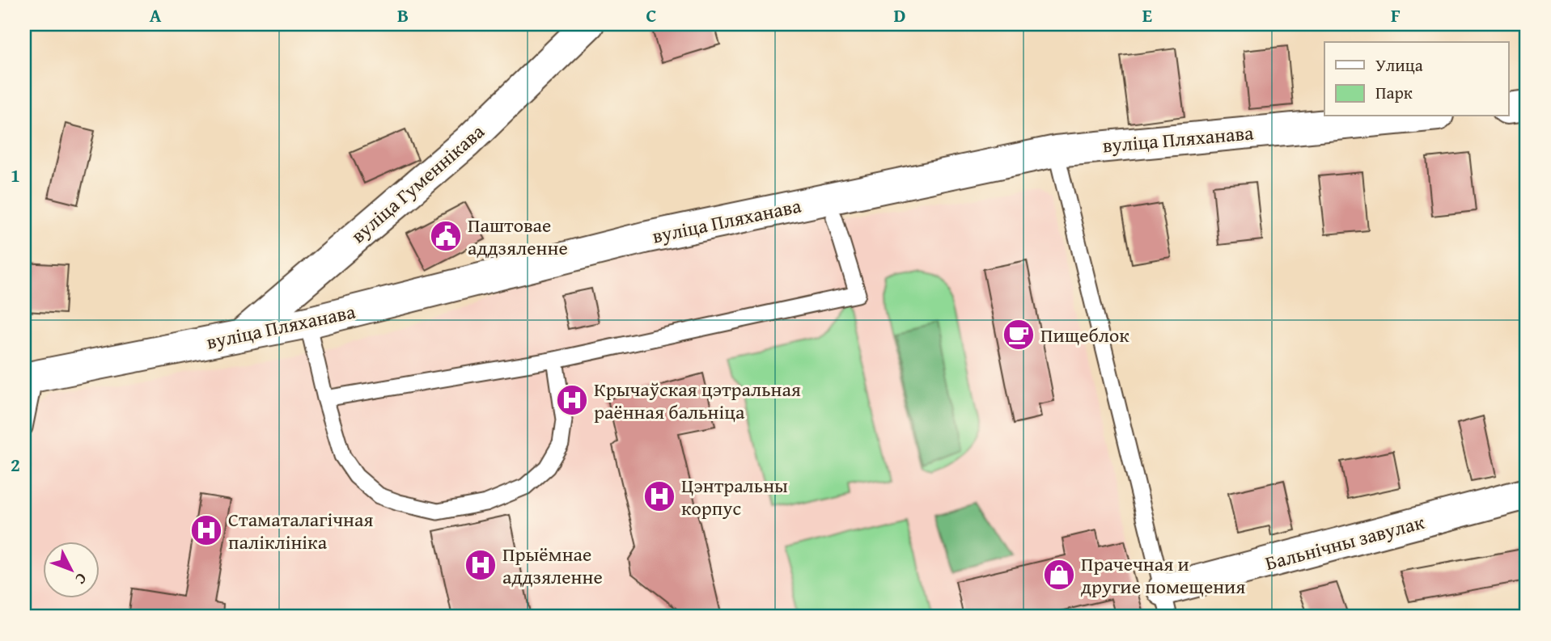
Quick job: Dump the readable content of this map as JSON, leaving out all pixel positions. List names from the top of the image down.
{
  "streets": {
    "street": ["вуліца Пляханава", "вуліца Гуменнікава", "Бальнічны завулак"]
  },
  "crossings": [
    ["вуліца Пляханава", "вуліца Гуменнікава"]
  ],
  "places": {
    "public building": ["Паштовае аддзяленне"],
    "cafe": ["Пищеблок"],
    "hospital": [
      "Крычаўская цэтральная раённая бальніца",
      "Цэнтральны корпус",
      "Стаматалагічная паліклініка",
      "Прыёмнае аддзяленне"
    ],
    "shop": ["Прачечная и другие помещения"]
  },
  "legend": ["Улица", "Парк"],
  "north": "bottom right",
  "grid": {
    "columns": [
      "A",
      "B",
      "C",
      "D",
      "E",
      "F"
    ],
    "rows": ["1", "2"]
  }
}
